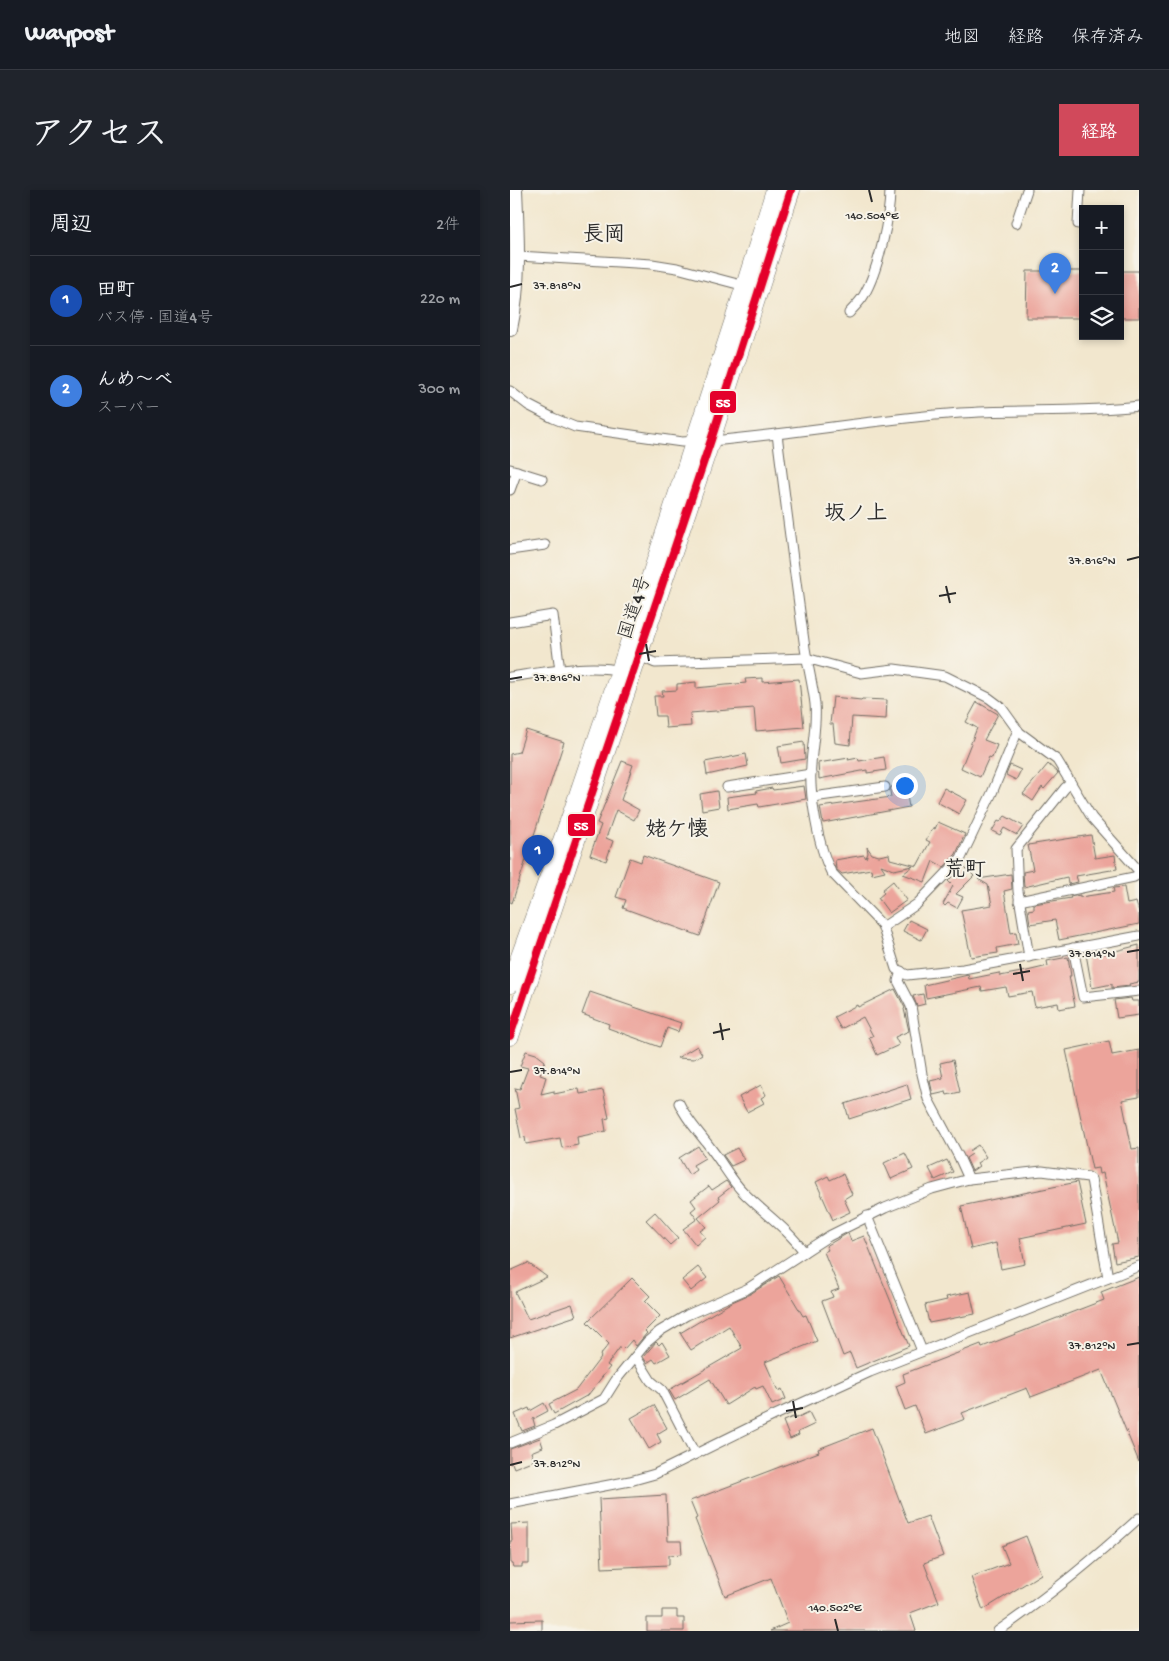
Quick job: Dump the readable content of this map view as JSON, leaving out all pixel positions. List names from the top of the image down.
{
  "streets": {
    "highway": ["国道4号"]
  },
  "districts": [
    "長岡",
    "坂ノ上",
    "姥ケ懐",
    "荒町"
  ],
  "lines": ["transit line 55"],
  "page": {
    "header": "Waypost",
    "nav": ["地図", "経路", "保存済み"],
    "title": "アクセス",
    "buttons": "経路",
    "heading": ["周辺", "2件"],
    "map_buttons": ["+", "−"],
    "pins": ["2", "1"],
    "list": [
      {
        "mark": "1",
        "name": "田町",
        "note": "バス停 · 国道4号",
        "value": "220 m"
      },
      {
        "mark": "2",
        "name": "んめ～べ",
        "note": "スーパー",
        "value": "300 m"
      }
    ]
  },
  "coordinates": [
    "140.504°E",
    "37.818°N",
    "37.816°N",
    "37.814°N",
    "37.812°N",
    "140.502°E"
  ]
}
